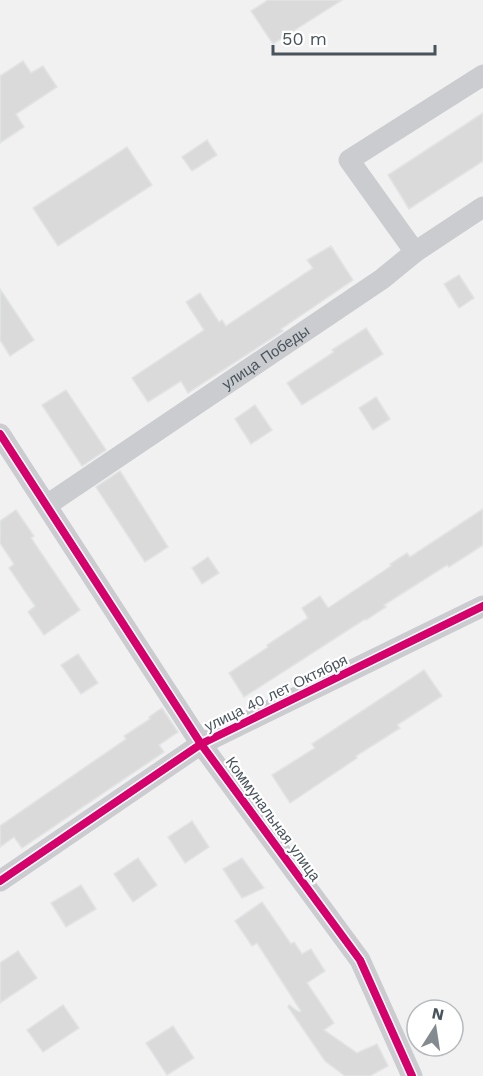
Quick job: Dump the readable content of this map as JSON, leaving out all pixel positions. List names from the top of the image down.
{
  "streets": {
    "street": ["улица Победы", "улица 40 лет Октября", "Коммунальная улица"]
  },
  "crossings": [
    ["улица Победы", "Коммунальная улица"],
    ["улица 40 лет Октября", "Коммунальная улица"]
  ],
  "scale_bar": "50 m",
  "north": "top"
}
